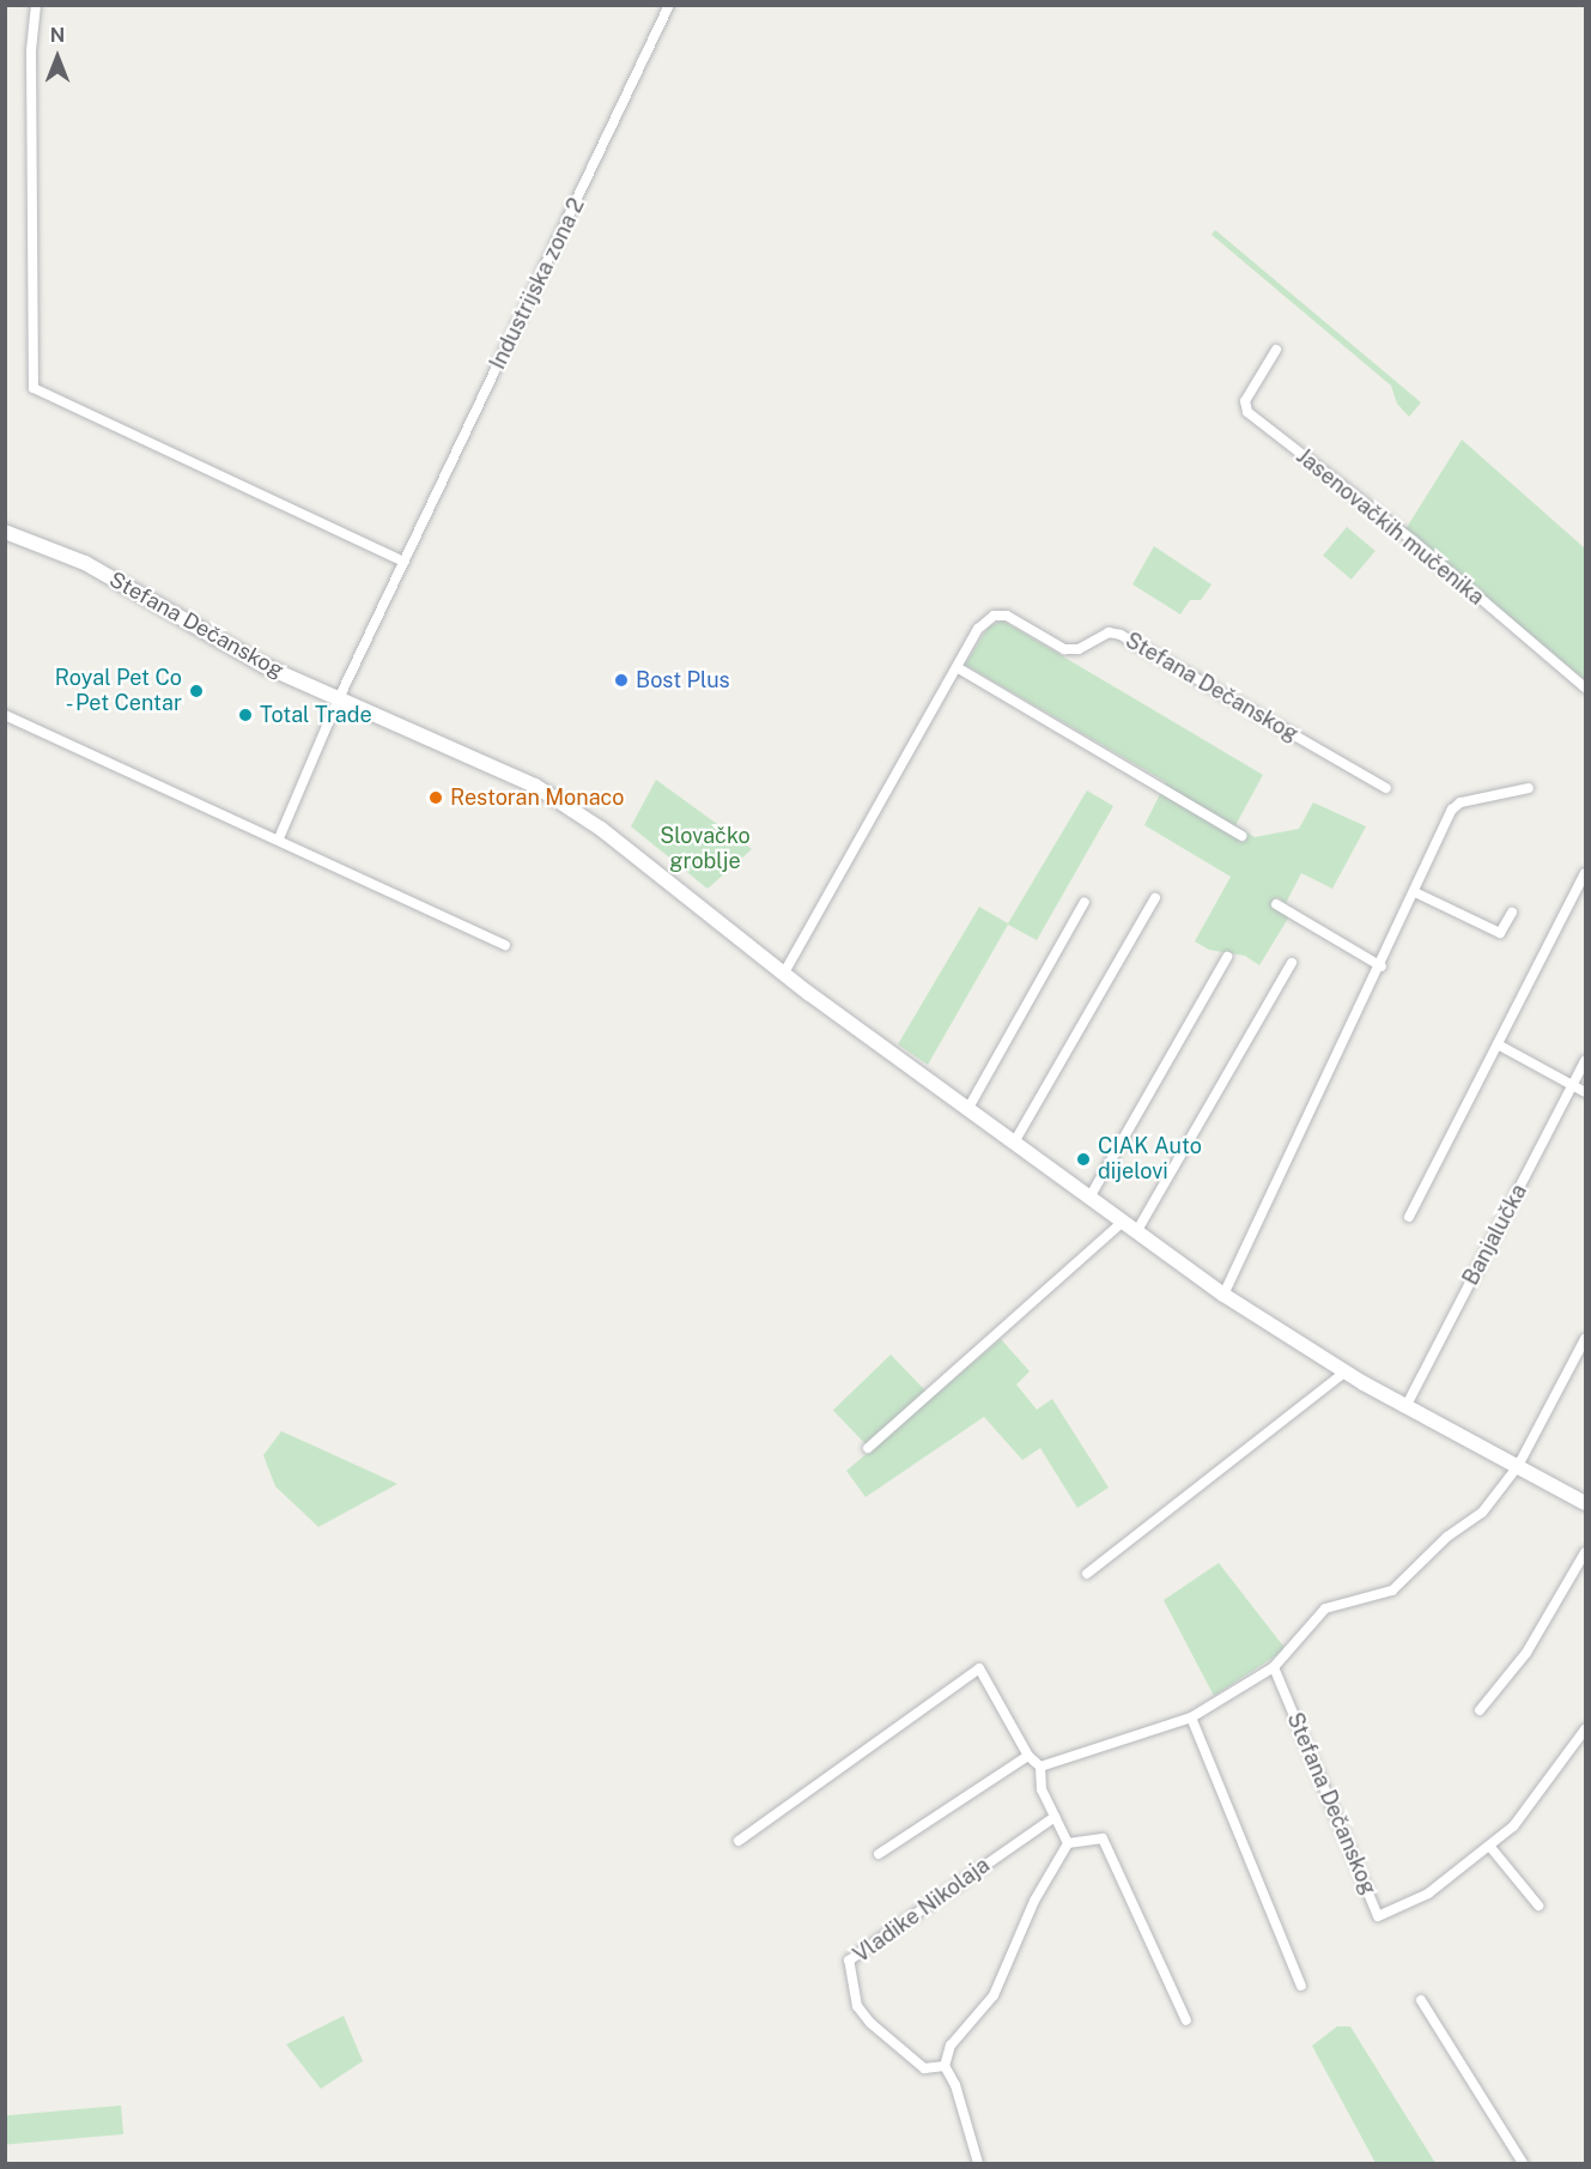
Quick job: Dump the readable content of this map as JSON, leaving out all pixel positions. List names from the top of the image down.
{
  "streets": {
    "main road": ["Stefana Dečanskog"],
    "street": [
      "Industrijska zona 2",
      "Jasenovačkih mučenika",
      "Banjalučka",
      "Vladike Nikolaja"
    ]
  },
  "crossings": [
    ["Industrijska zona 2", "Stefana Dečanskog"],
    ["Stefana Dečanskog", "Banjalučka"]
  ],
  "parks": ["Slovačko groblje"],
  "places": [
    "Bost Plus",
    "Royal Pet Co - Pet Centar",
    "Total Trade",
    "Restoran Monaco",
    "CIAK Auto dijelovi"
  ],
  "north": "top"
}
